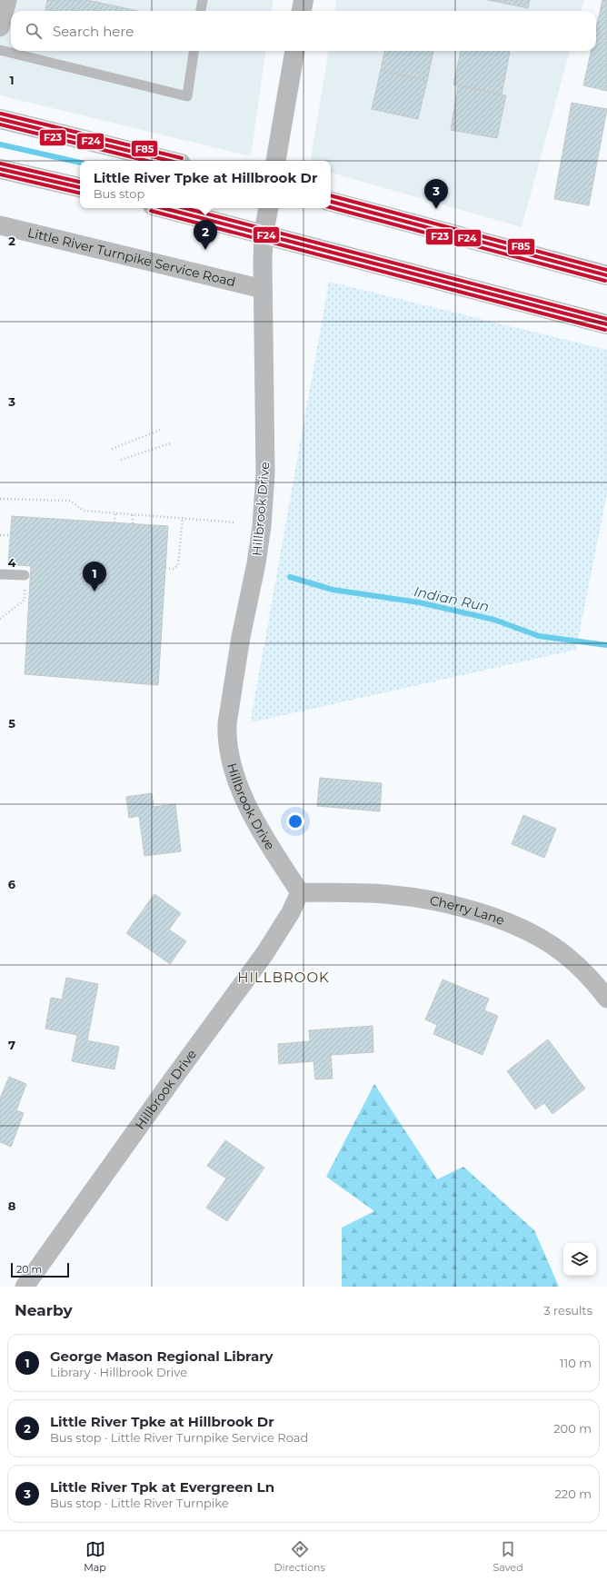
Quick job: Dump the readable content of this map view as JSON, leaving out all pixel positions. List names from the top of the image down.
{
  "streets": {
    "street": ["Little River Turnpike Service Road", "Hillbrook Drive", "Cherry Lane"]
  },
  "crossings": [
    ["Little River Turnpike Service Road", "Hillbrook Drive"],
    ["Hillbrook Drive", "Cherry Lane"]
  ],
  "districts": ["HILLBROOK"],
  "water": ["Indian Run"],
  "lines": ["transit line F85", "transit line F24", "transit line F23"],
  "scale_bar": "20 m",
  "page": {
    "search": "Search here",
    "popup": ["Little River Tpke at Hillbrook Dr", "Bus stop"],
    "pins": ["3", "2", "1"],
    "scale": "20 m",
    "heading": ["Nearby", "3 results"],
    "list": [
      {
        "mark": "1",
        "name": "George Mason Regional Library",
        "note": "Library · Hillbrook Drive",
        "value": "110 m"
      },
      {
        "mark": "2",
        "name": "Little River Tpke at Hillbrook Dr",
        "note": "Bus stop · Little River Turnpike Service Road",
        "value": "200 m"
      },
      {
        "mark": "3",
        "name": "Little River Tpk at Evergreen Ln",
        "note": "Bus stop · Little River Turnpike",
        "value": "220 m"
      }
    ],
    "nav": ["Map", "Directions", "Saved"]
  },
  "grid": {
    "rows": [
      "1",
      "2",
      "3",
      "4",
      "5",
      "6",
      "7",
      "8"
    ]
  }
}
